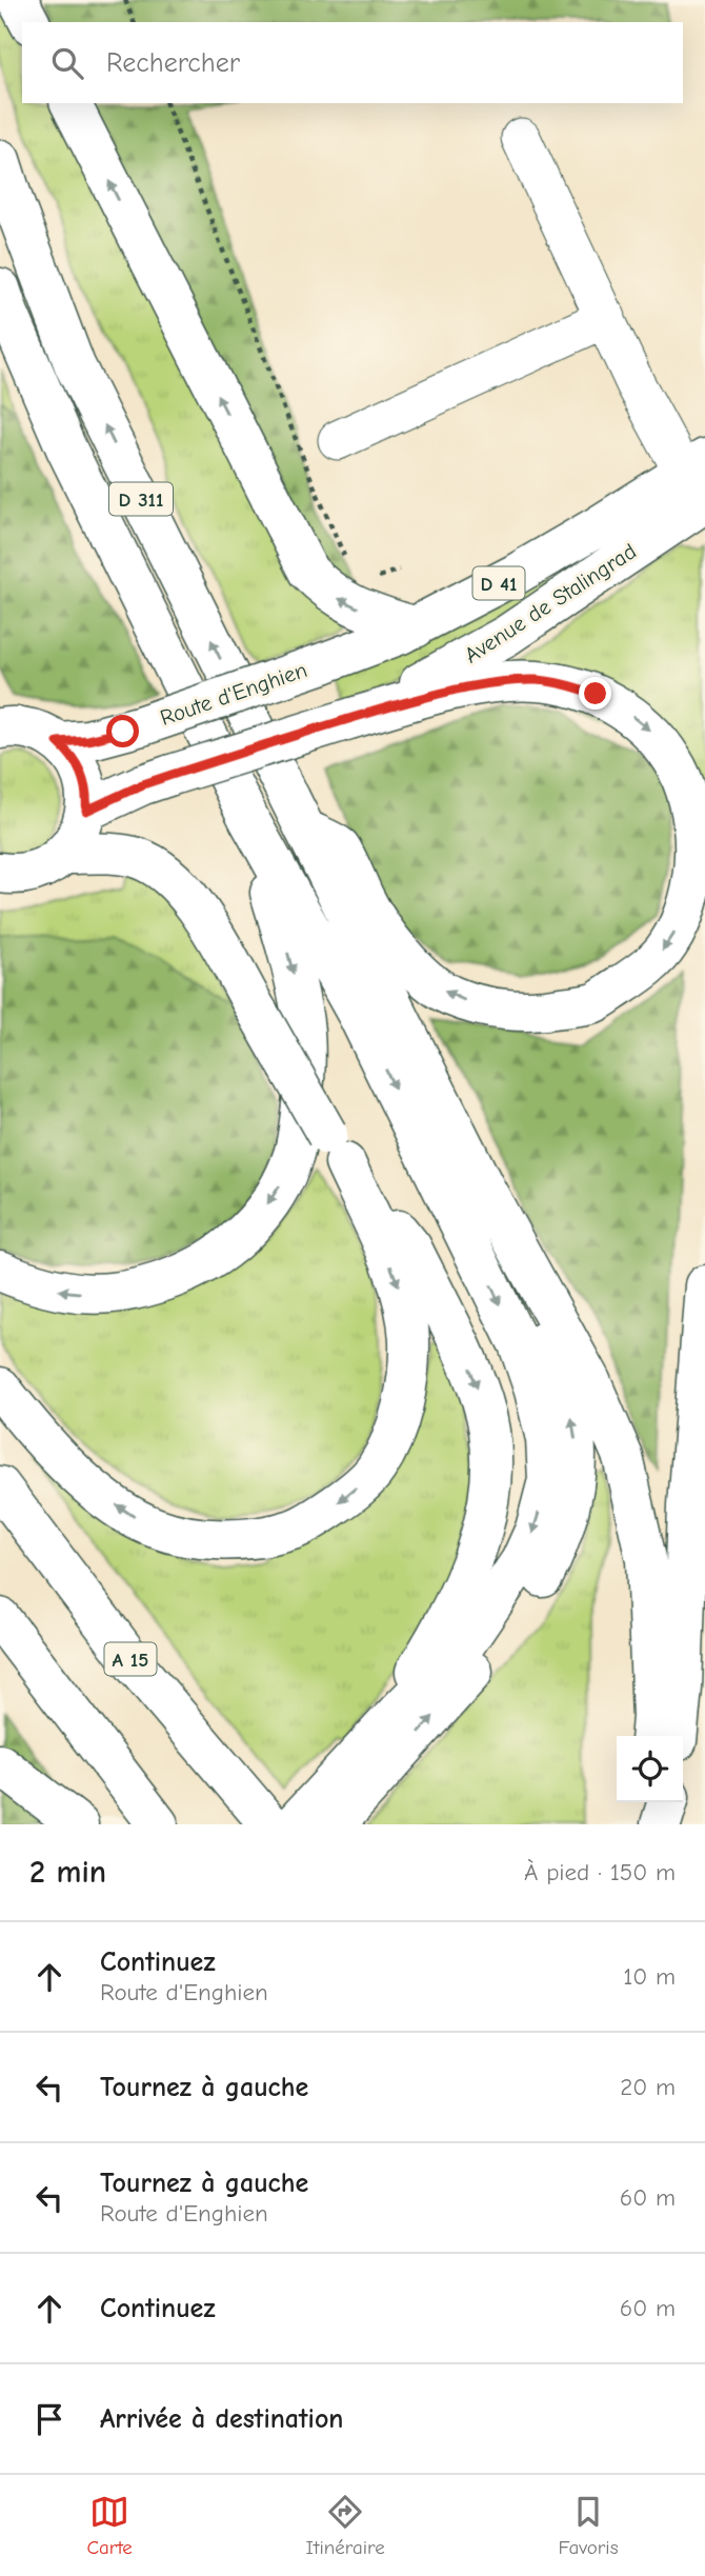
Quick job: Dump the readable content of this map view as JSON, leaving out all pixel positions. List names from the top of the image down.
{
  "streets": {
    "main road": [
      "D 311",
      "D 41",
      "Avenue de Stalingrad",
      "Route d'Enghien",
      "A 15"
    ]
  },
  "crossings": [
    ["Avenue de Stalingrad", "Route d'Enghien"]
  ],
  "page": {
    "search": "Rechercher",
    "heading": ["2 min", "À pied · 150 m"],
    "list": [
      ["Continuez", "Route d'Enghien", "10 m"],
      ["Tournez à gauche", "20 m"],
      ["Tournez à gauche", "Route d'Enghien", "60 m"],
      ["Continuez", "60 m"],
      "Arrivée à destination"
    ],
    "nav": ["Carte", "Itinéraire", "Favoris"]
  }
}
